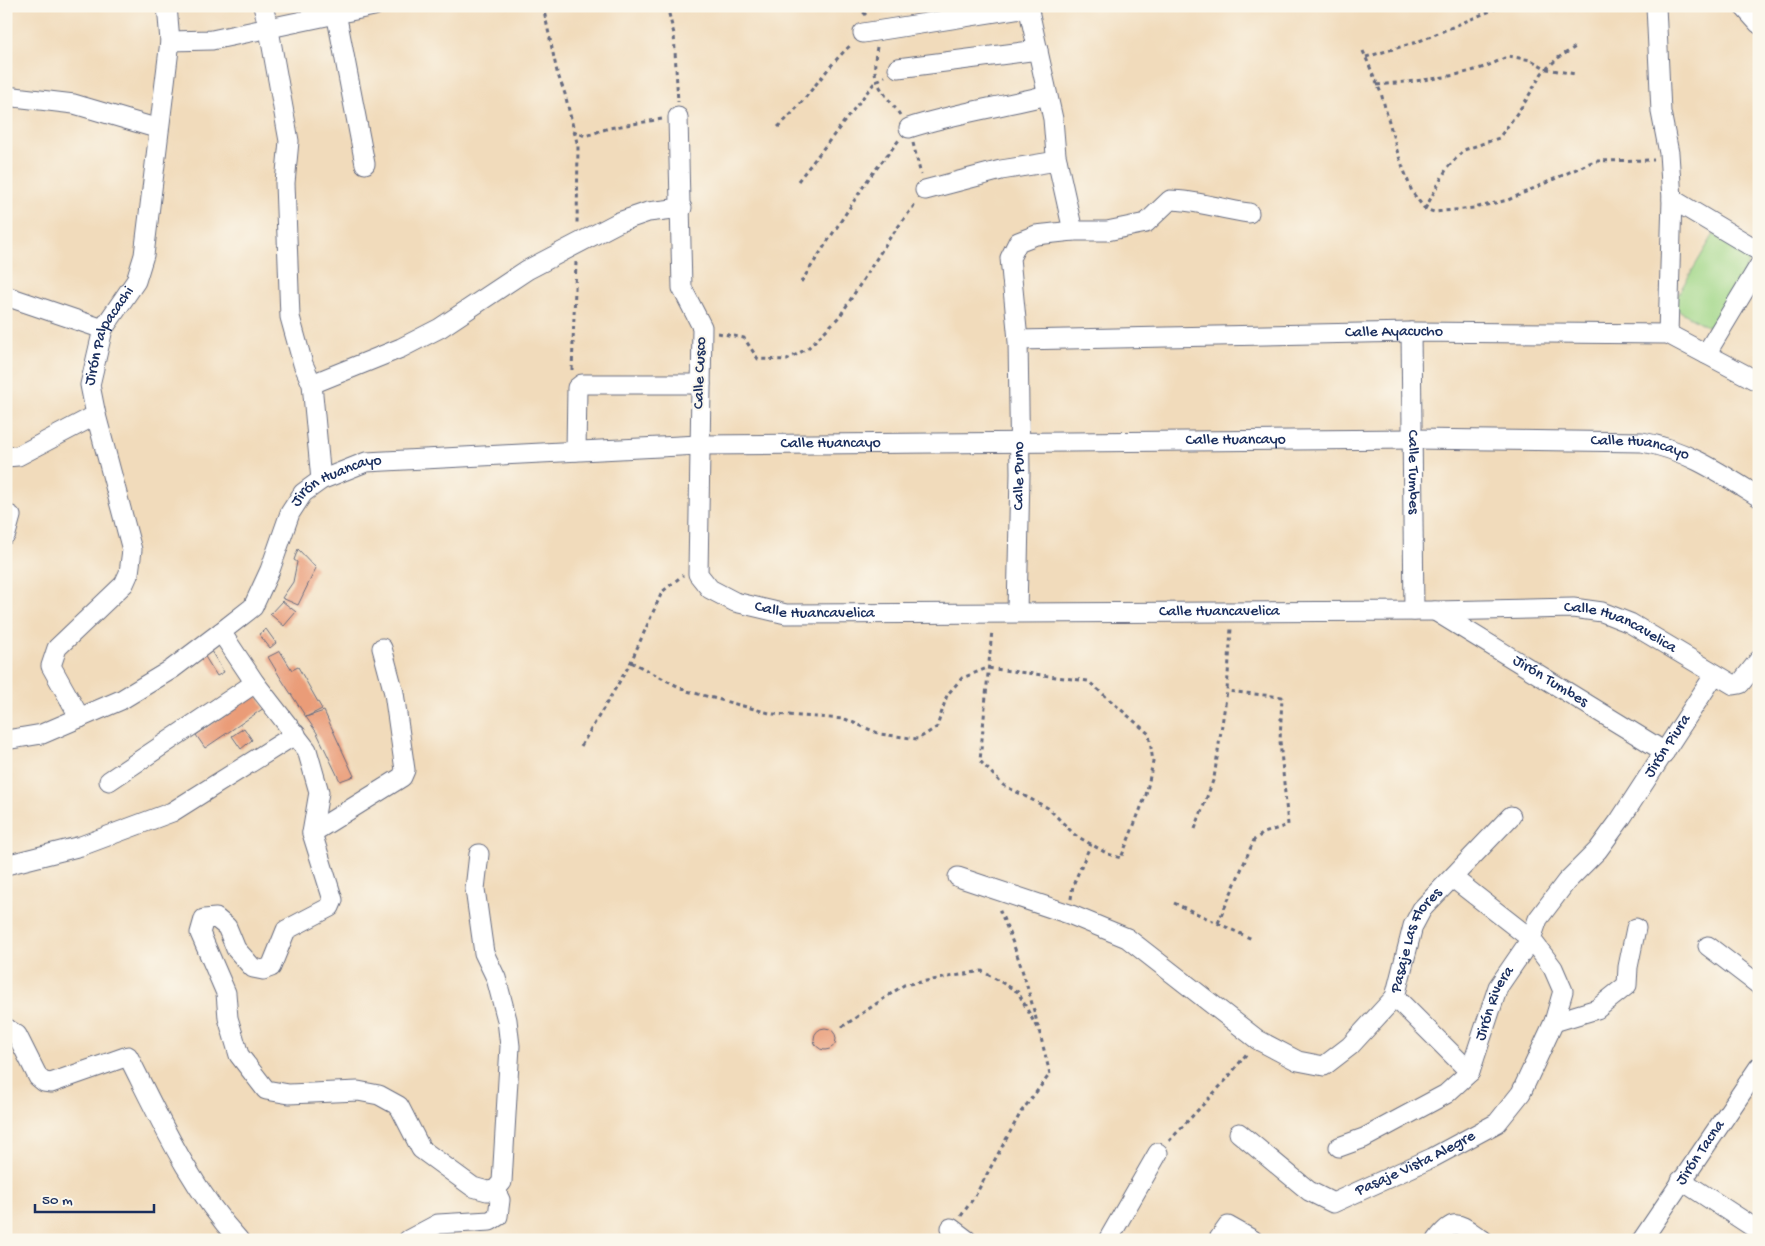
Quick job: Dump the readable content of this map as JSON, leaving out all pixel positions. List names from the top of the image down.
{
  "streets": {
    "street": [
      "Calle Ayacucho",
      "Jirón Palpacachi",
      "Calle Cusco",
      "Calle Huancayo",
      "Calle Tumbes",
      "Calle Puno",
      "Jirón Huancayo",
      "Calle Huancavelica",
      "Jirón Tumbes",
      "Jirón Piura",
      "Pasaje Las Flores",
      "Jirón Rivera",
      "Jirón Tacna",
      "Pasaje Vista Alegre"
    ]
  },
  "crossings": [
    ["Calle Ayacucho", "Calle Tumbes"],
    ["Calle Ayacucho", "Calle Puno"],
    ["Jirón Palpacachi", "Jirón Huancayo"],
    ["Calle Cusco", "Calle Huancayo"],
    ["Calle Cusco", "Jirón Huancayo"],
    ["Calle Cusco", "Calle Huancavelica"],
    ["Calle Huancayo", "Calle Tumbes"],
    ["Calle Huancayo", "Calle Puno"],
    ["Calle Huancayo", "Jirón Huancayo"],
    ["Calle Tumbes", "Calle Huancavelica"],
    ["Calle Puno", "Calle Huancavelica"],
    ["Calle Huancavelica", "Jirón Tumbes"],
    ["Calle Huancavelica", "Jirón Piura"],
    ["Jirón Tumbes", "Jirón Piura"],
    ["Jirón Piura", "Jirón Rivera"]
  ],
  "scale_bar": "50 m"
}
